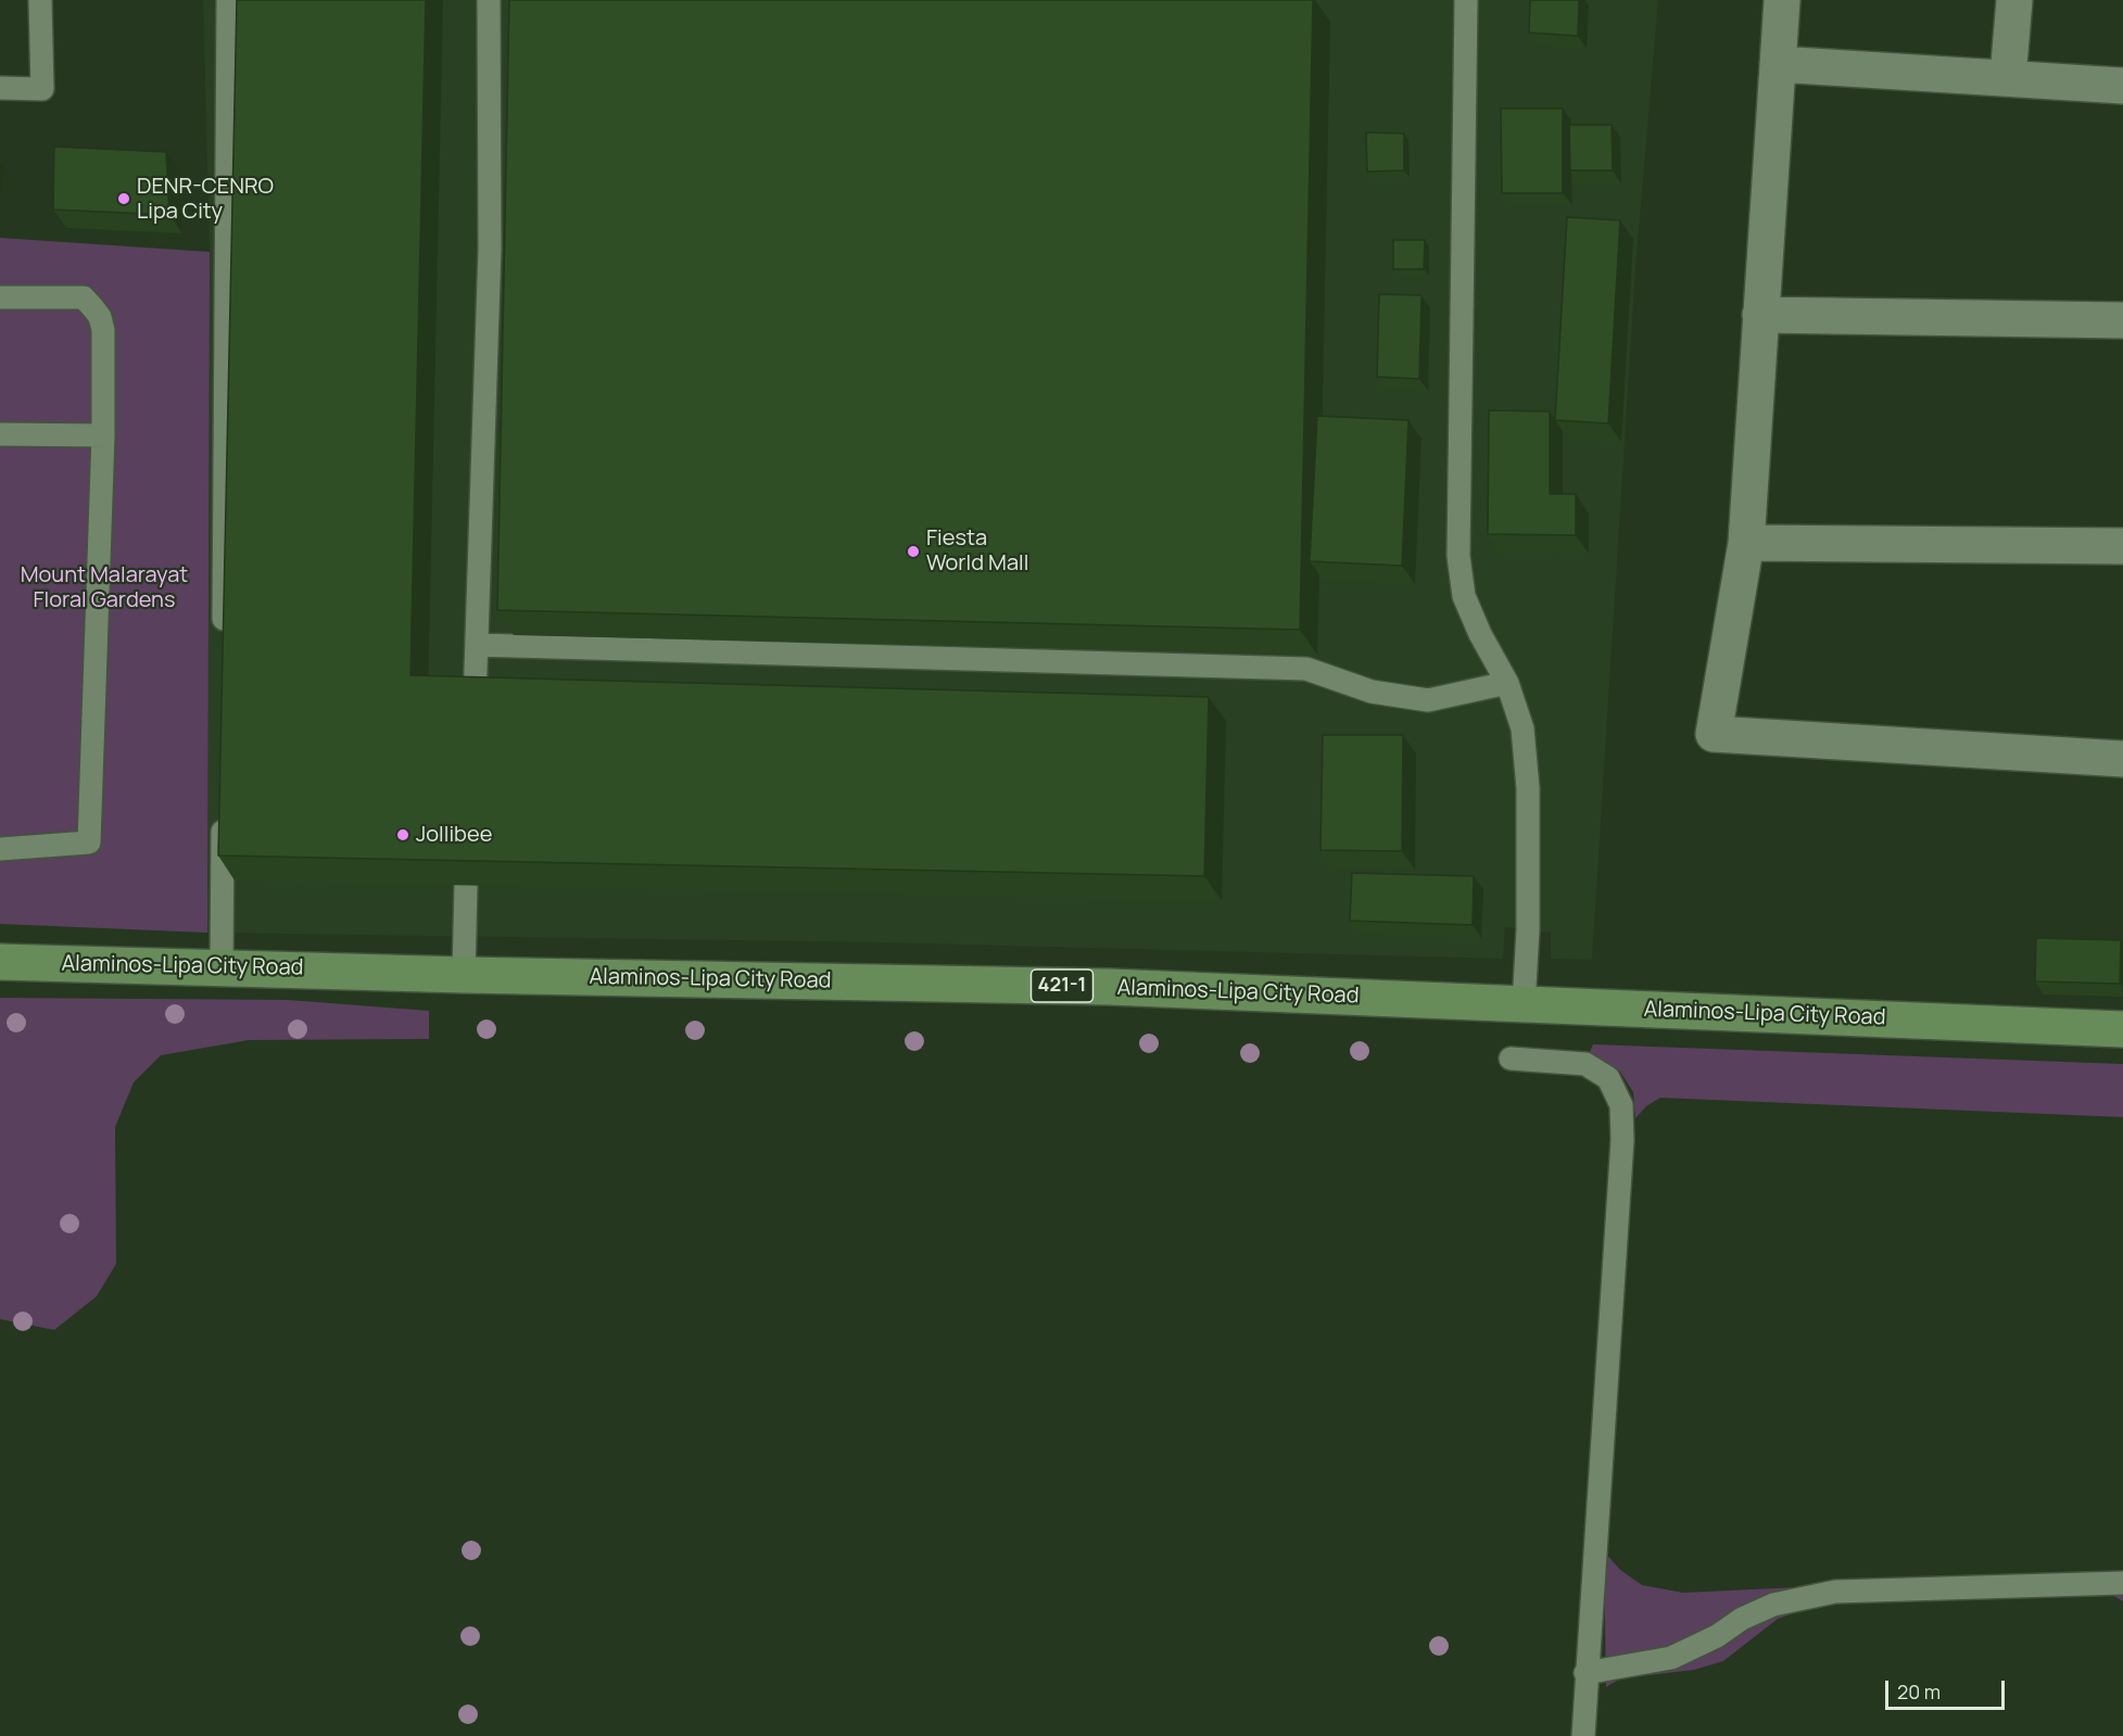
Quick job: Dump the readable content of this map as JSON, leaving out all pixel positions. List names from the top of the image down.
{
  "streets": {
    "main road": ["Alaminos-Lipa City Road", "421-1"]
  },
  "parks": ["Mount Malarayat Floral Gardens"],
  "places": ["DENR-CENRO Lipa City", "Fiesta World Mall", "Jollibee"],
  "scale_bar": "20 m"
}
